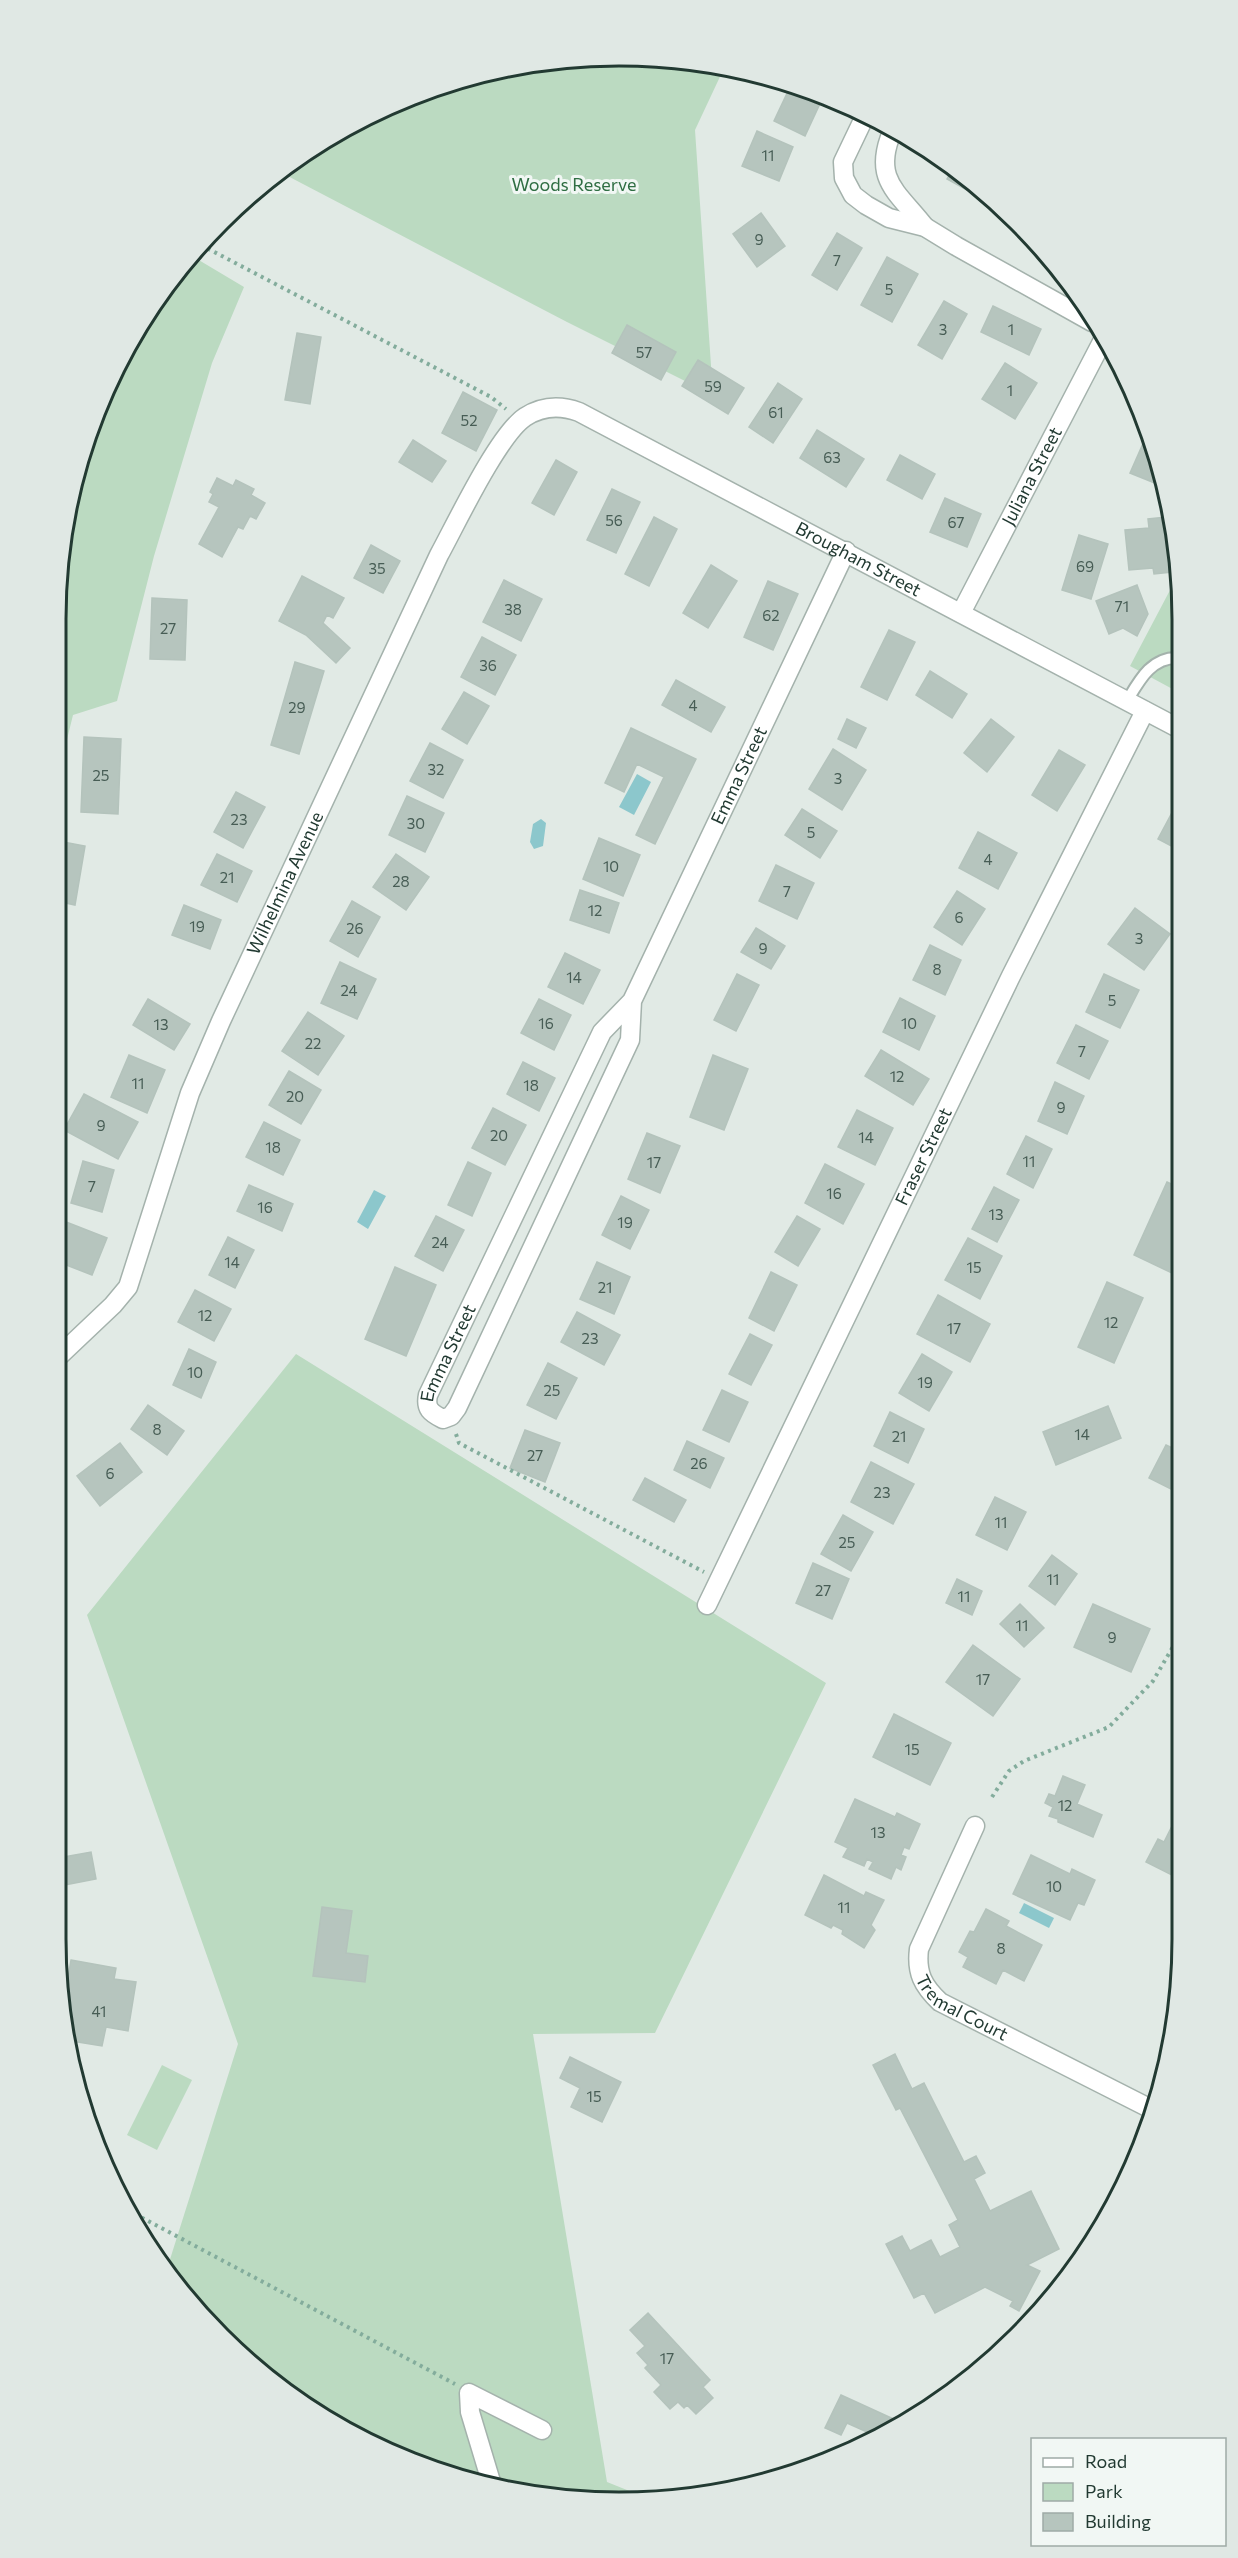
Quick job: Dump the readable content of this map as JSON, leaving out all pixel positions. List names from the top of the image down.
{
  "streets": {
    "street": [
      "Juliana Street",
      "Brougham Street",
      "Emma Street",
      "Wilhelmina Avenue",
      "Fraser Street",
      "Tremal Court"
    ]
  },
  "crossings": [
    ["Juliana Street", "Brougham Street"],
    ["Brougham Street", "Emma Street"],
    ["Brougham Street", "Wilhelmina Avenue"],
    ["Brougham Street", "Fraser Street"]
  ],
  "parks": ["Woods Reserve"],
  "house_numbers": [
    "11",
    "9",
    "7",
    "5",
    "3",
    "1",
    "57",
    "59",
    "1",
    "61",
    "52",
    "63",
    "56",
    "67",
    "69",
    "35",
    "71",
    "38",
    "62",
    "27",
    "36",
    "4",
    "29",
    "32",
    "25",
    "3",
    "23",
    "30",
    "5",
    "4",
    "10",
    "21",
    "28",
    "7",
    "12",
    "6",
    "19",
    "26",
    "3",
    "9",
    "8",
    "14",
    "24",
    "5",
    "16",
    "10",
    "13",
    "22",
    "7",
    "12",
    "11",
    "18",
    "20",
    "9",
    "9",
    "20",
    "14",
    "18",
    "11",
    "17",
    "7",
    "16",
    "16",
    "13",
    "19",
    "24",
    "14",
    "15",
    "21",
    "12",
    "12",
    "17",
    "23",
    "10",
    "19",
    "25",
    "8",
    "14",
    "21",
    "27",
    "26",
    "6",
    "23",
    "11",
    "25",
    "11",
    "27",
    "11",
    "11",
    "9",
    "17",
    "15",
    "12",
    "13",
    "10",
    "11",
    "8",
    "41",
    "15",
    "17"
  ],
  "legend": ["Road", "Park", "Building"]
}
